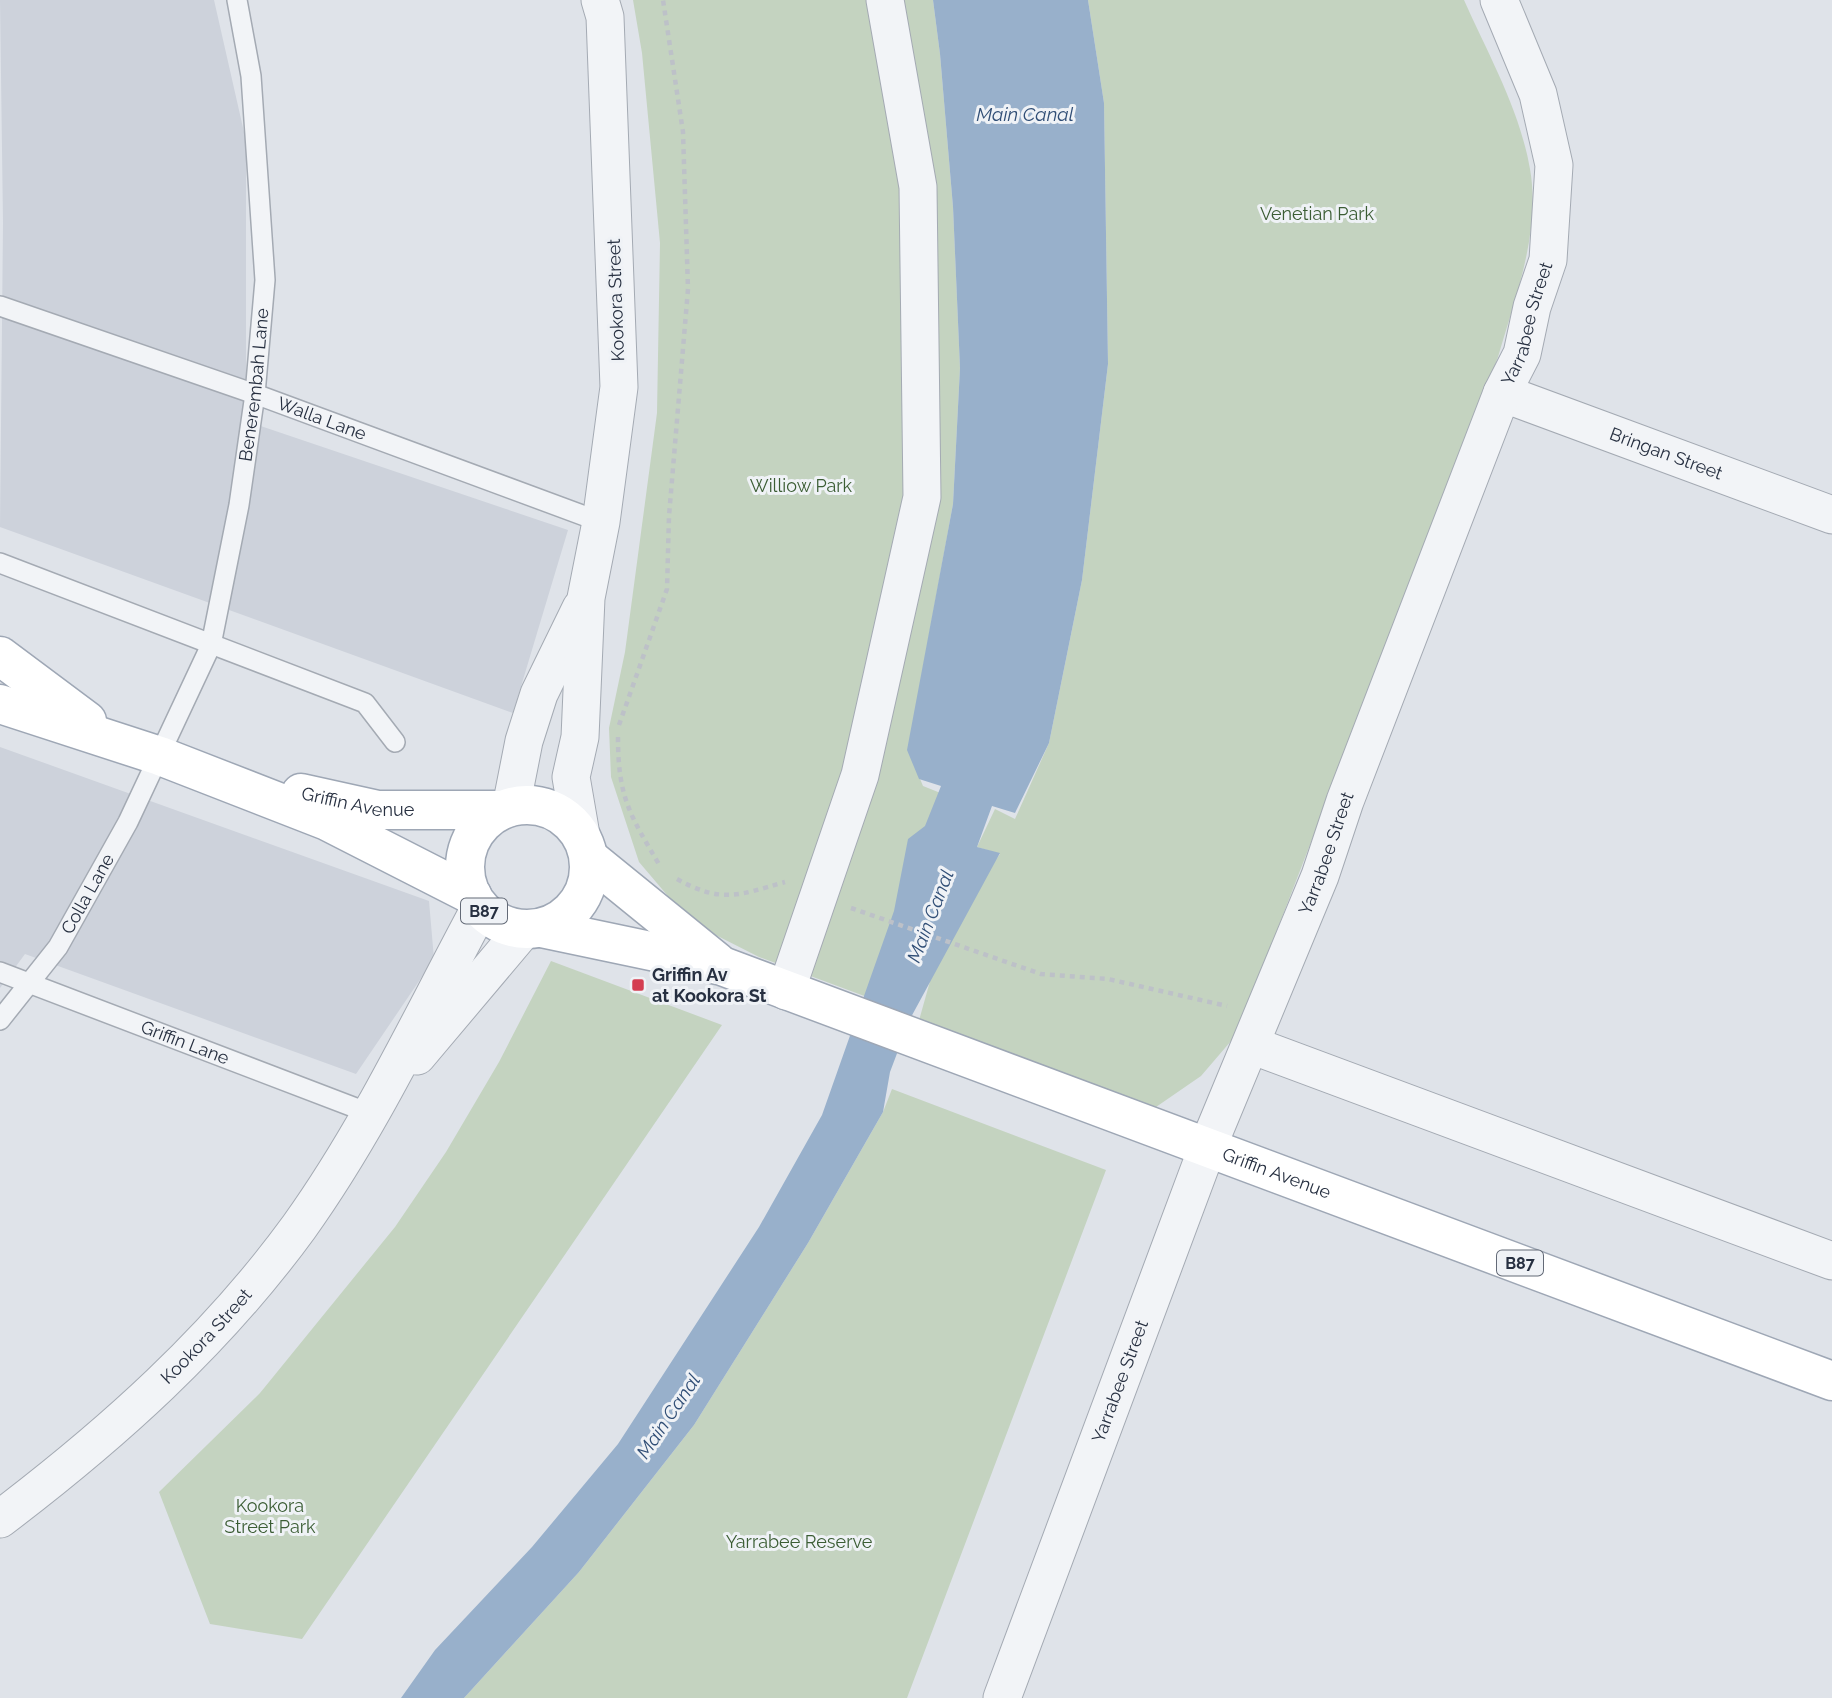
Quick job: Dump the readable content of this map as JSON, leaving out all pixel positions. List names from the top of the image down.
{
  "streets": {
    "main road": ["Griffin Avenue", "B87"],
    "street": ["Kookora Street", "Yarrabee Street", "Bringan Street"],
    "lane": [
      "Benerembah Lane",
      "Walla Lane",
      "Colla Lane",
      "Griffin Lane"
    ]
  },
  "crossings": [
    ["Kookora Street", "Walla Lane"],
    ["Kookora Street", "Griffin Avenue"],
    ["Kookora Street", "B87"],
    ["Kookora Street", "Griffin Lane"],
    ["Yarrabee Street", "Bringan Street"],
    ["Yarrabee Street", "Griffin Avenue"],
    ["Benerembah Lane", "Walla Lane"],
    ["Benerembah Lane", "Griffin Avenue"],
    ["Benerembah Lane", "Colla Lane"],
    ["Griffin Avenue", "Colla Lane"],
    ["Griffin Avenue", "B87"],
    ["Colla Lane", "Griffin Lane"]
  ],
  "water": ["Main Canal"],
  "parks": [
    "Venetian Park",
    "Williow Park",
    "Kookora Street Park",
    "Yarrabee Reserve"
  ],
  "places": {
    "transit": ["Griffin Av at Kookora St"]
  }
}
